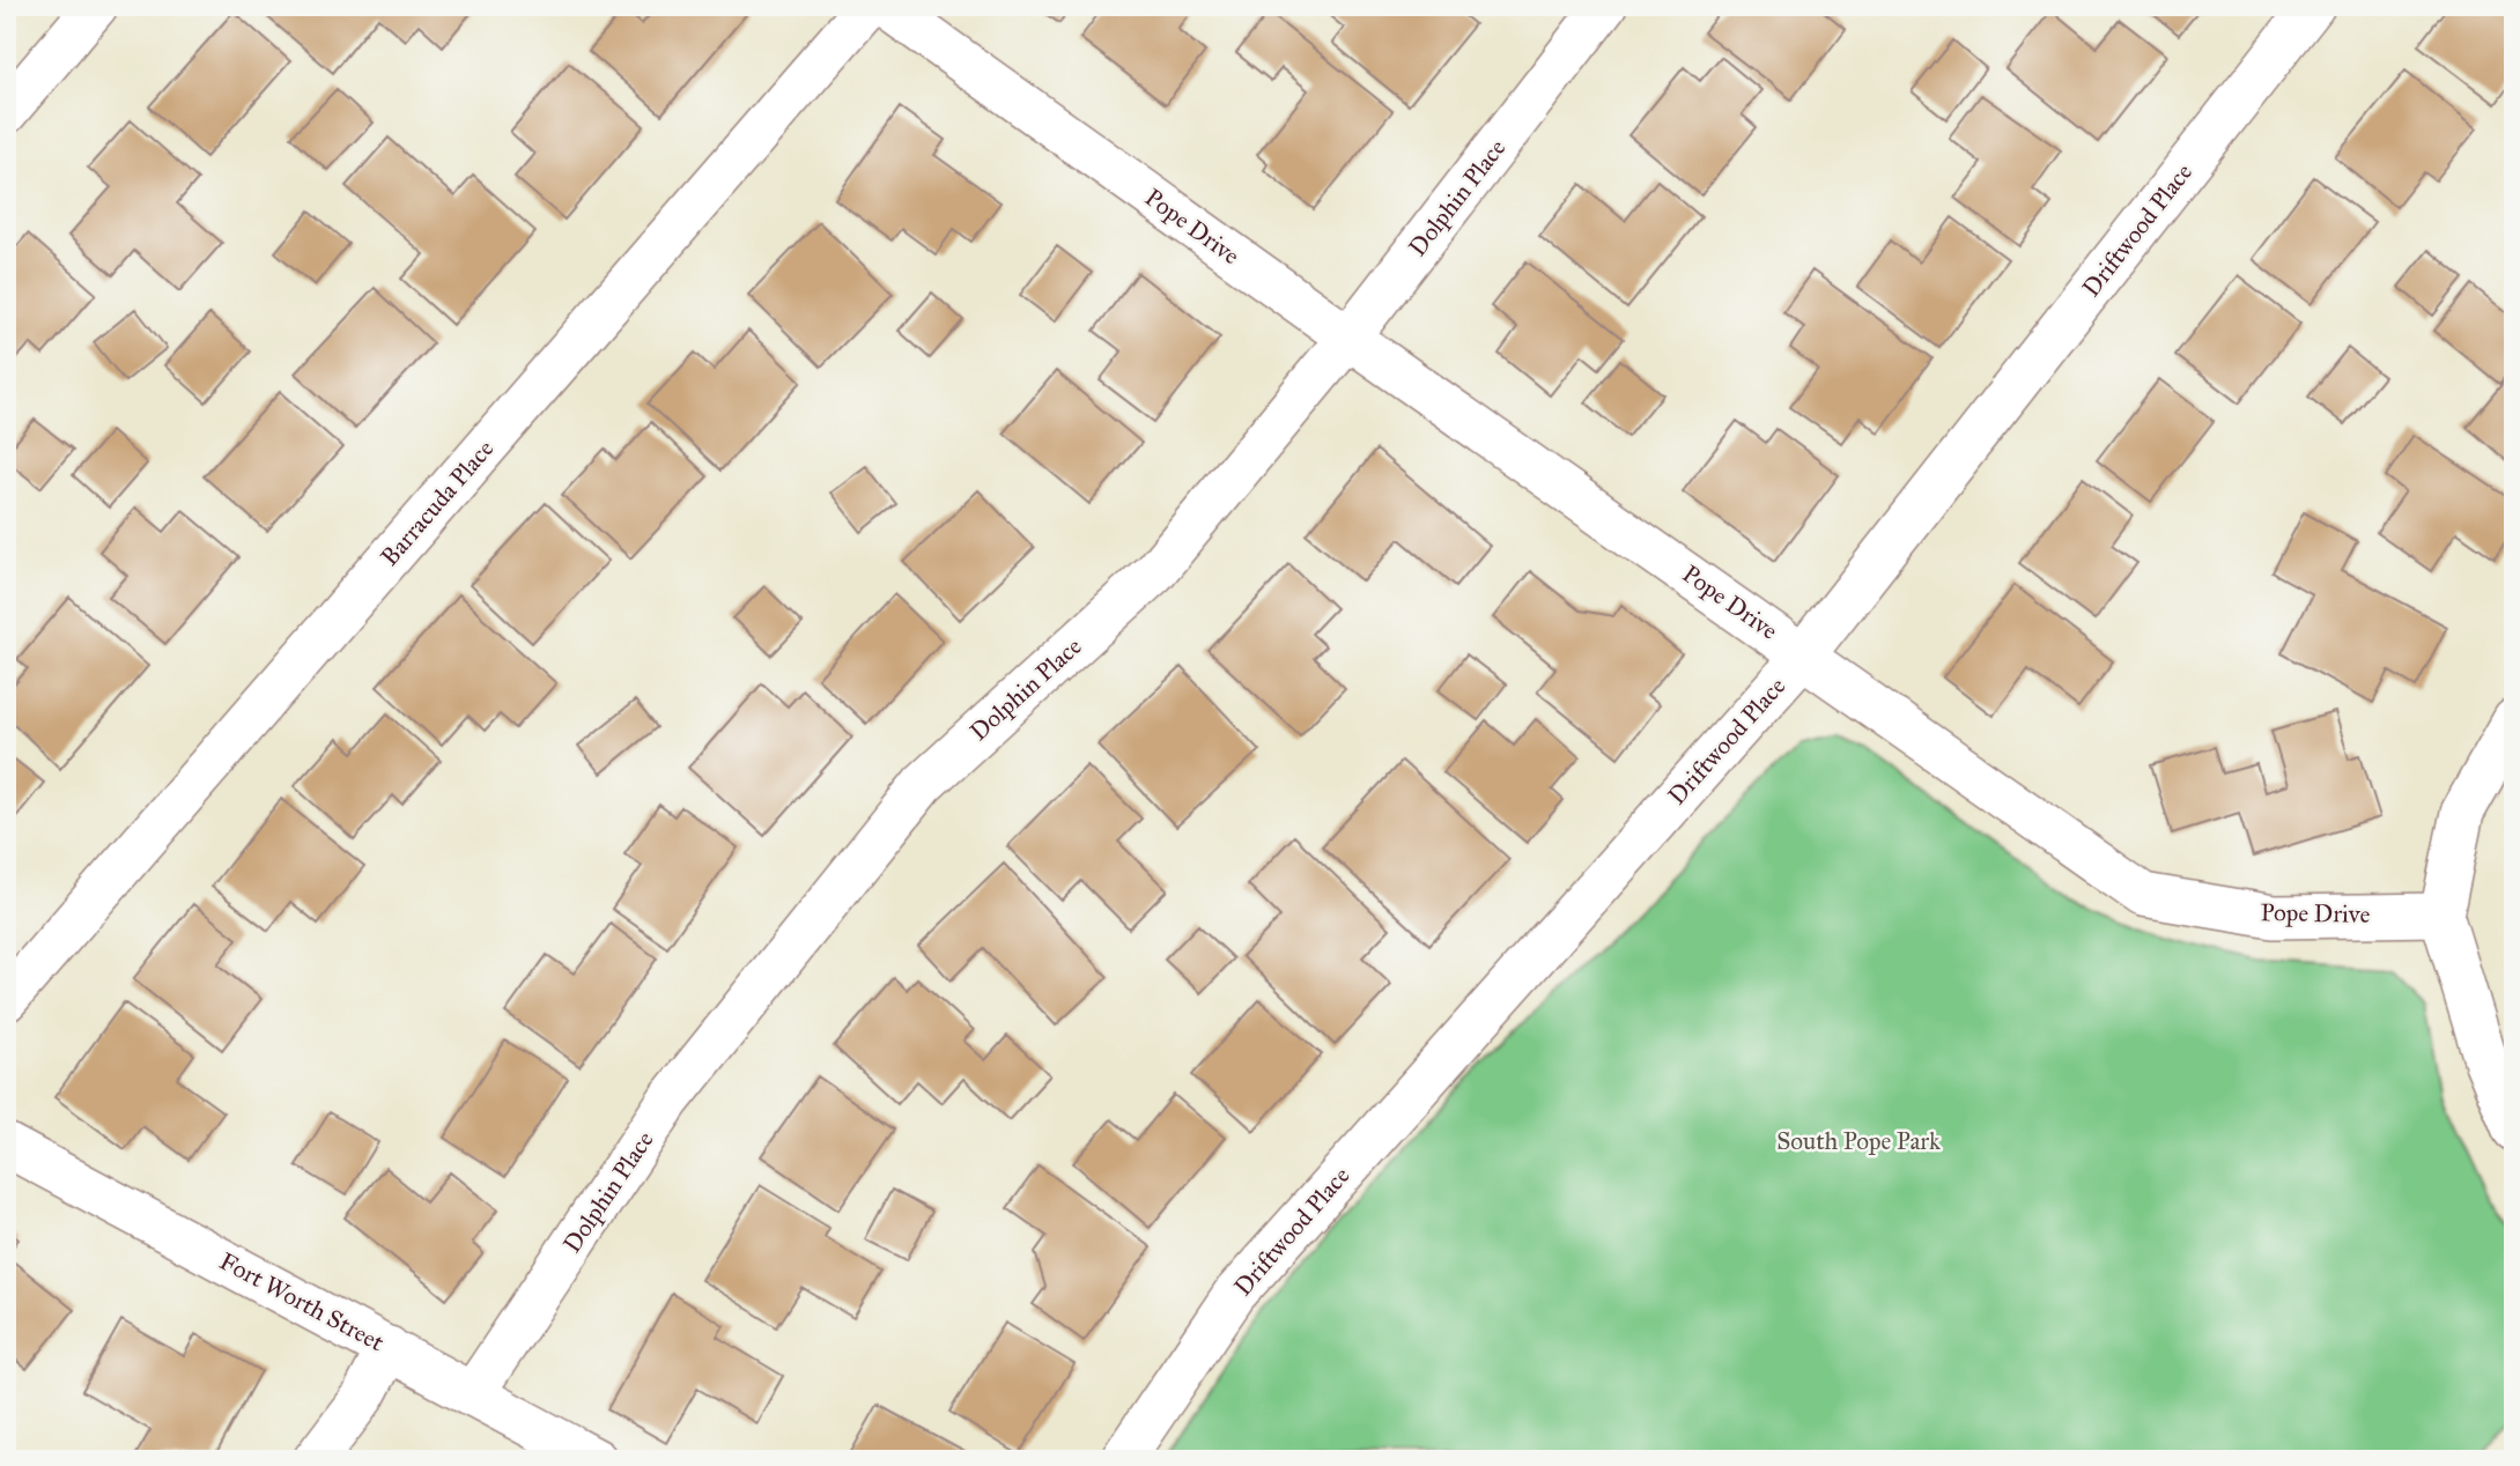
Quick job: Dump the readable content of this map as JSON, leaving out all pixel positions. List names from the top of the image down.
{
  "streets": {
    "street": [
      "Dolphin Place",
      "Pope Drive",
      "Driftwood Place",
      "Barracuda Place",
      "Fort Worth Street"
    ]
  },
  "crossings": [
    ["Dolphin Place", "Pope Drive"],
    ["Dolphin Place", "Fort Worth Street"],
    ["Pope Drive", "Driftwood Place"]
  ],
  "parks": ["South Pope Park"]
}
